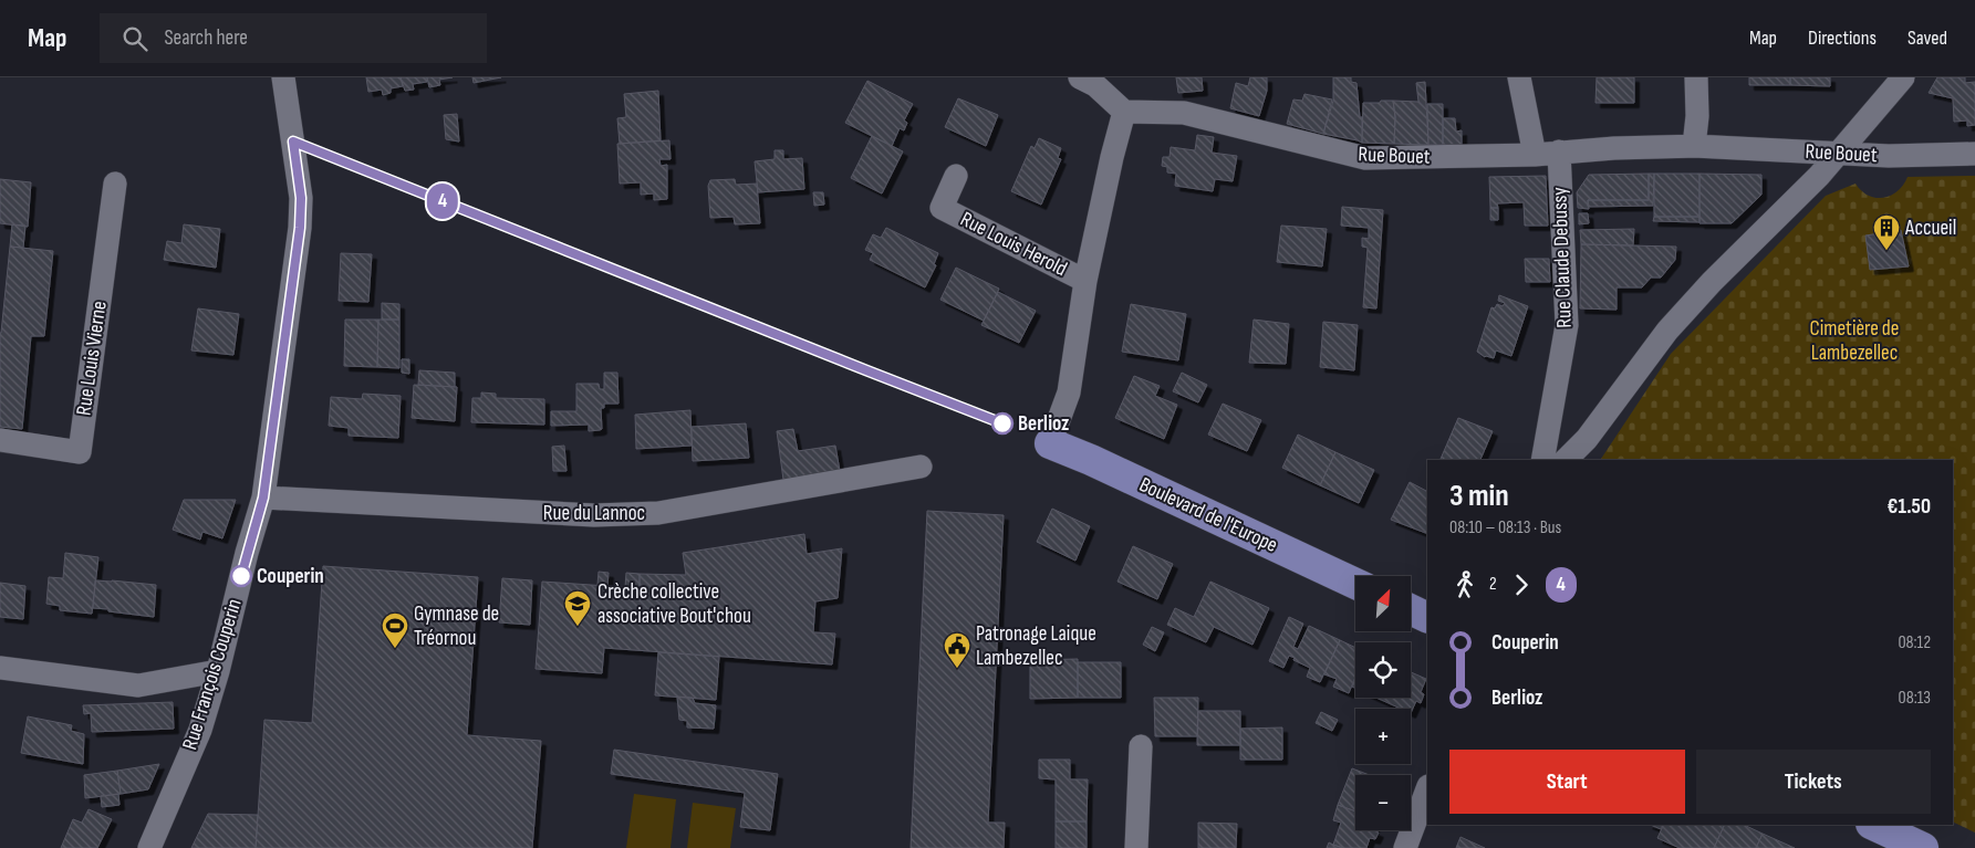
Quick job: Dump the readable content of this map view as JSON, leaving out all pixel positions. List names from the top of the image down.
{
  "streets": {
    "main road": ["Boulevard de l'Europe"],
    "street": [
      "Rue Bouet",
      "Rue Louis Herold",
      "Rue Claude Debussy",
      "Rue Louis Vierne",
      "Rue du Lannoc",
      "Rue François Couperin"
    ]
  },
  "crossings": [
    ["Rue Bouet", "Rue Claude Debussy"],
    ["Rue du Lannoc", "Rue François Couperin"]
  ],
  "parks": ["Cimetière de Lambezellec"],
  "places": {
    "building": ["Accueil"],
    "other": ["Berlioz", "Couperin"],
    "school or university": ["Crèche collective associative Bout'chou"],
    "sports": ["Gymnase de Tréornou"],
    "public building": ["Patronage Laique Lambezellec"]
  },
  "lines": ["bus line 4"],
  "north": "top right",
  "page": {
    "header": "Map",
    "search": "Search here",
    "nav": ["Map", "Directions", "Saved"],
    "on_map": "4",
    "heading": ["3 min", "08:10 – 08:13 · Bus", "€1.50"],
    "legs": ["2", "4"],
    "map_buttons": ["+", "−"],
    "list": [
      {
        "name": "Couperin",
        "value": "08:12"
      },
      {
        "name": "Berlioz",
        "value": "08:13"
      }
    ],
    "buttons": ["Start", "Tickets"]
  }
}
